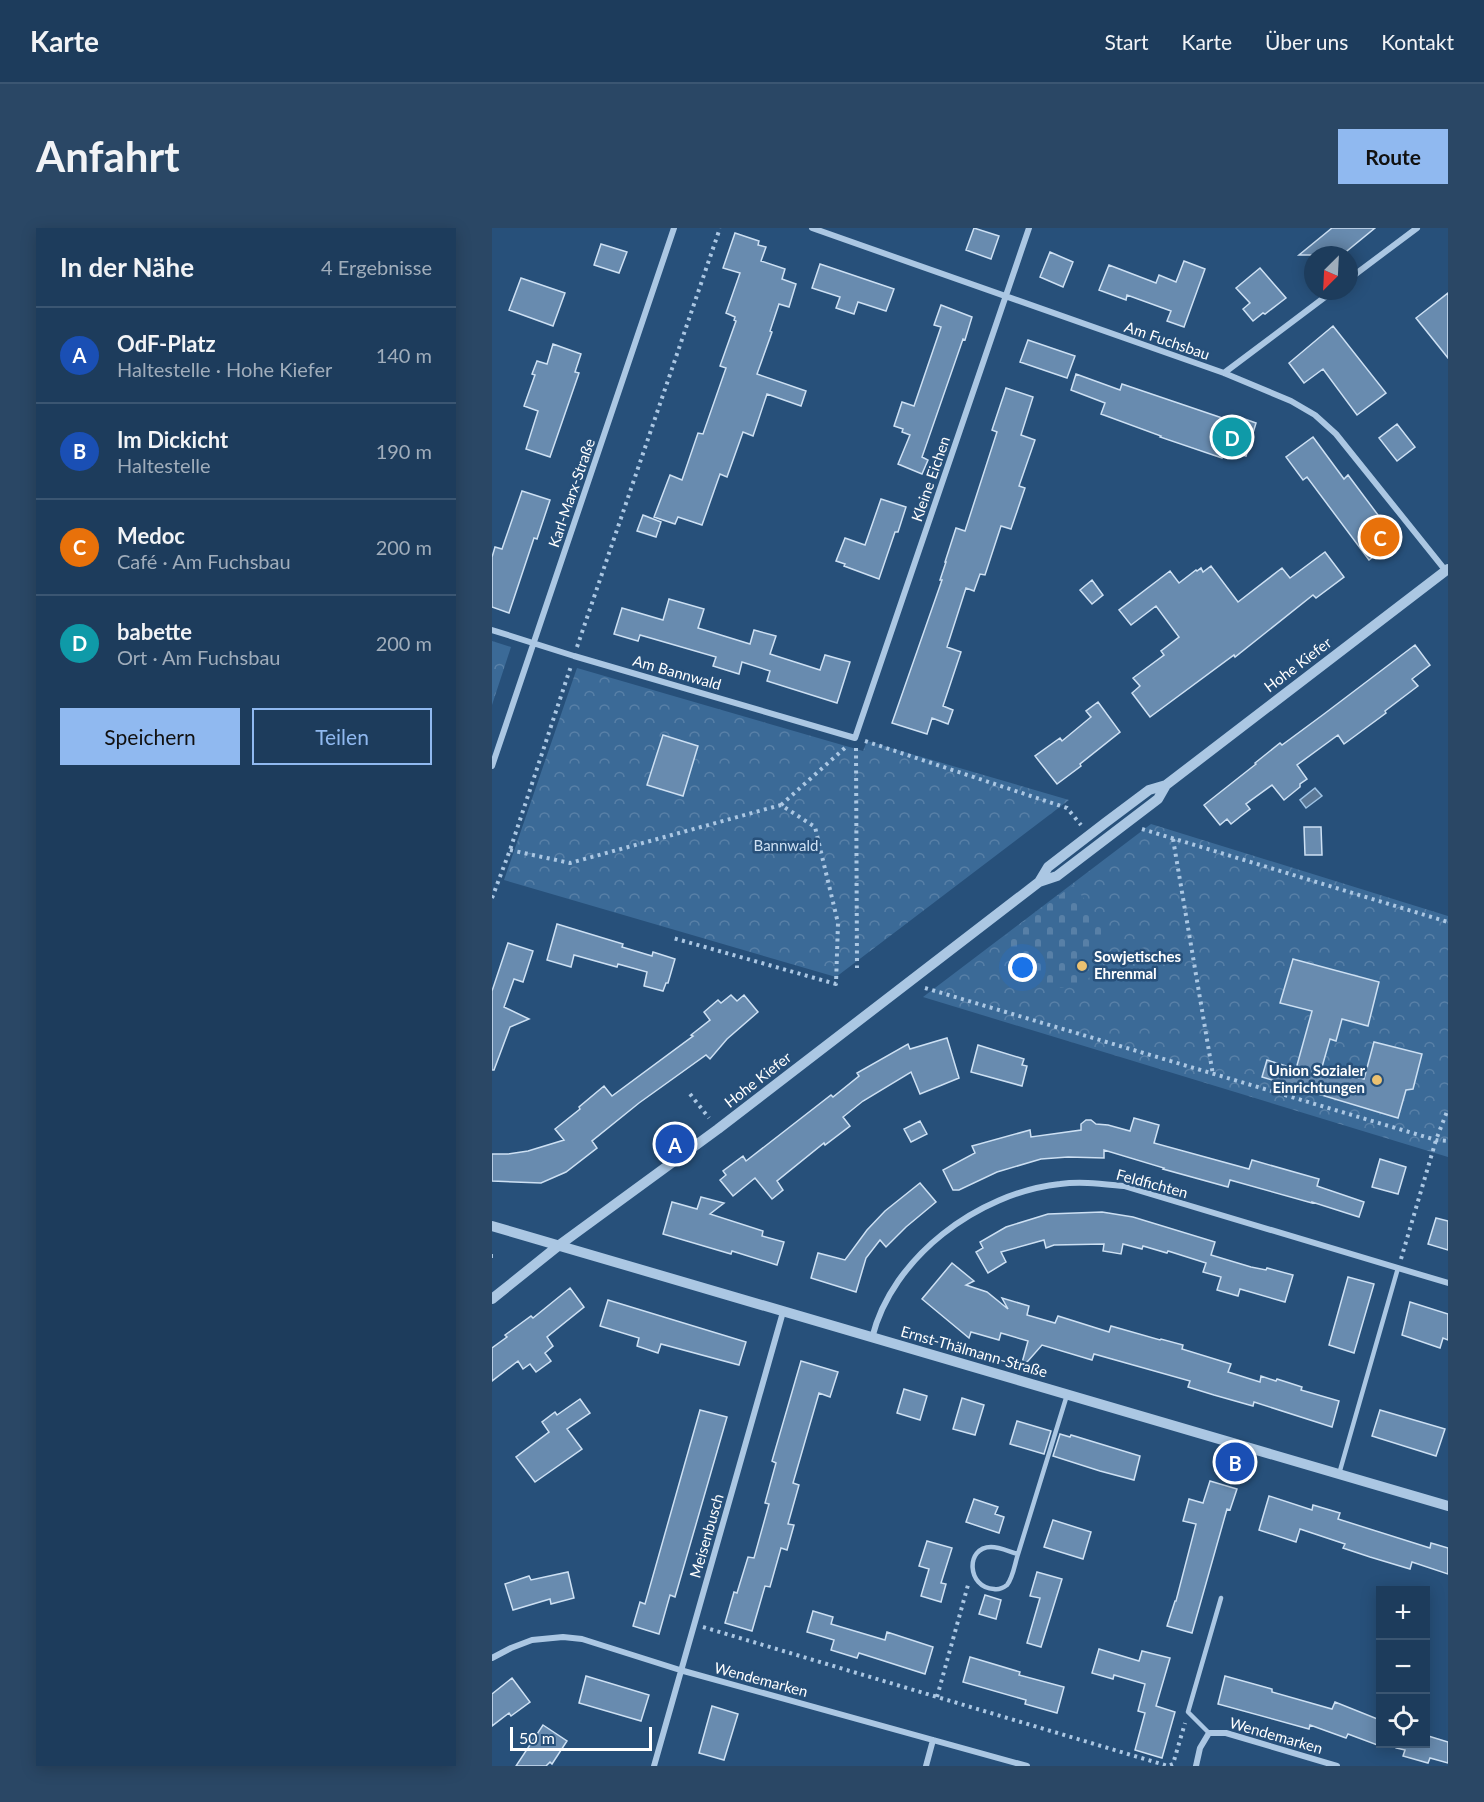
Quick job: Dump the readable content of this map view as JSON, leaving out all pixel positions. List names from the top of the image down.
{
  "streets": {
    "street": [
      "Am Fuchsbau",
      "Kleine Eichen",
      "Karl-Marx-Straße",
      "Hohe Kiefer",
      "Am Bannwald",
      "Feldfichten",
      "Ernst-Thälmann-Straße",
      "Meisenbusch",
      "Wendemarken"
    ]
  },
  "crossings": [
    ["Am Fuchsbau", "Kleine Eichen"],
    ["Am Fuchsbau", "Hohe Kiefer"],
    ["Kleine Eichen", "Am Bannwald"],
    ["Karl-Marx-Straße", "Am Bannwald"],
    ["Hohe Kiefer", "Ernst-Thälmann-Straße"],
    ["Feldfichten", "Ernst-Thälmann-Straße"],
    ["Ernst-Thälmann-Straße", "Meisenbusch"],
    ["Meisenbusch", "Wendemarken"]
  ],
  "parks": ["Bannwald"],
  "places": ["Sowjetisches Ehrenmal", "Union Sozialer Einrichtungen"],
  "scale_bar": "50 m",
  "north": "bottom left",
  "page": {
    "header": "Karte",
    "nav": [
      "Start",
      "Karte",
      "Über uns",
      "Kontakt"
    ],
    "buttons": [
      "Route",
      ["Speichern", "Teilen"]
    ],
    "title": "Anfahrt",
    "heading": ["In der Nähe", "4 Ergebnisse"],
    "list": [
      {
        "mark": "A",
        "name": "OdF-Platz",
        "note": "Haltestelle · Hohe Kiefer",
        "value": "140 m"
      },
      {
        "mark": "B",
        "name": "Im Dickicht",
        "note": "Haltestelle",
        "value": "190 m"
      },
      {
        "mark": "C",
        "name": "Medoc",
        "note": "Café · Am Fuchsbau",
        "value": "200 m"
      },
      {
        "mark": "D",
        "name": "babette",
        "note": "Ort · Am Fuchsbau",
        "value": "200 m"
      }
    ],
    "pins": [
      "D",
      "C",
      "A",
      "B"
    ],
    "map_buttons": ["+", "−"],
    "scale": "50 m"
  }
}
